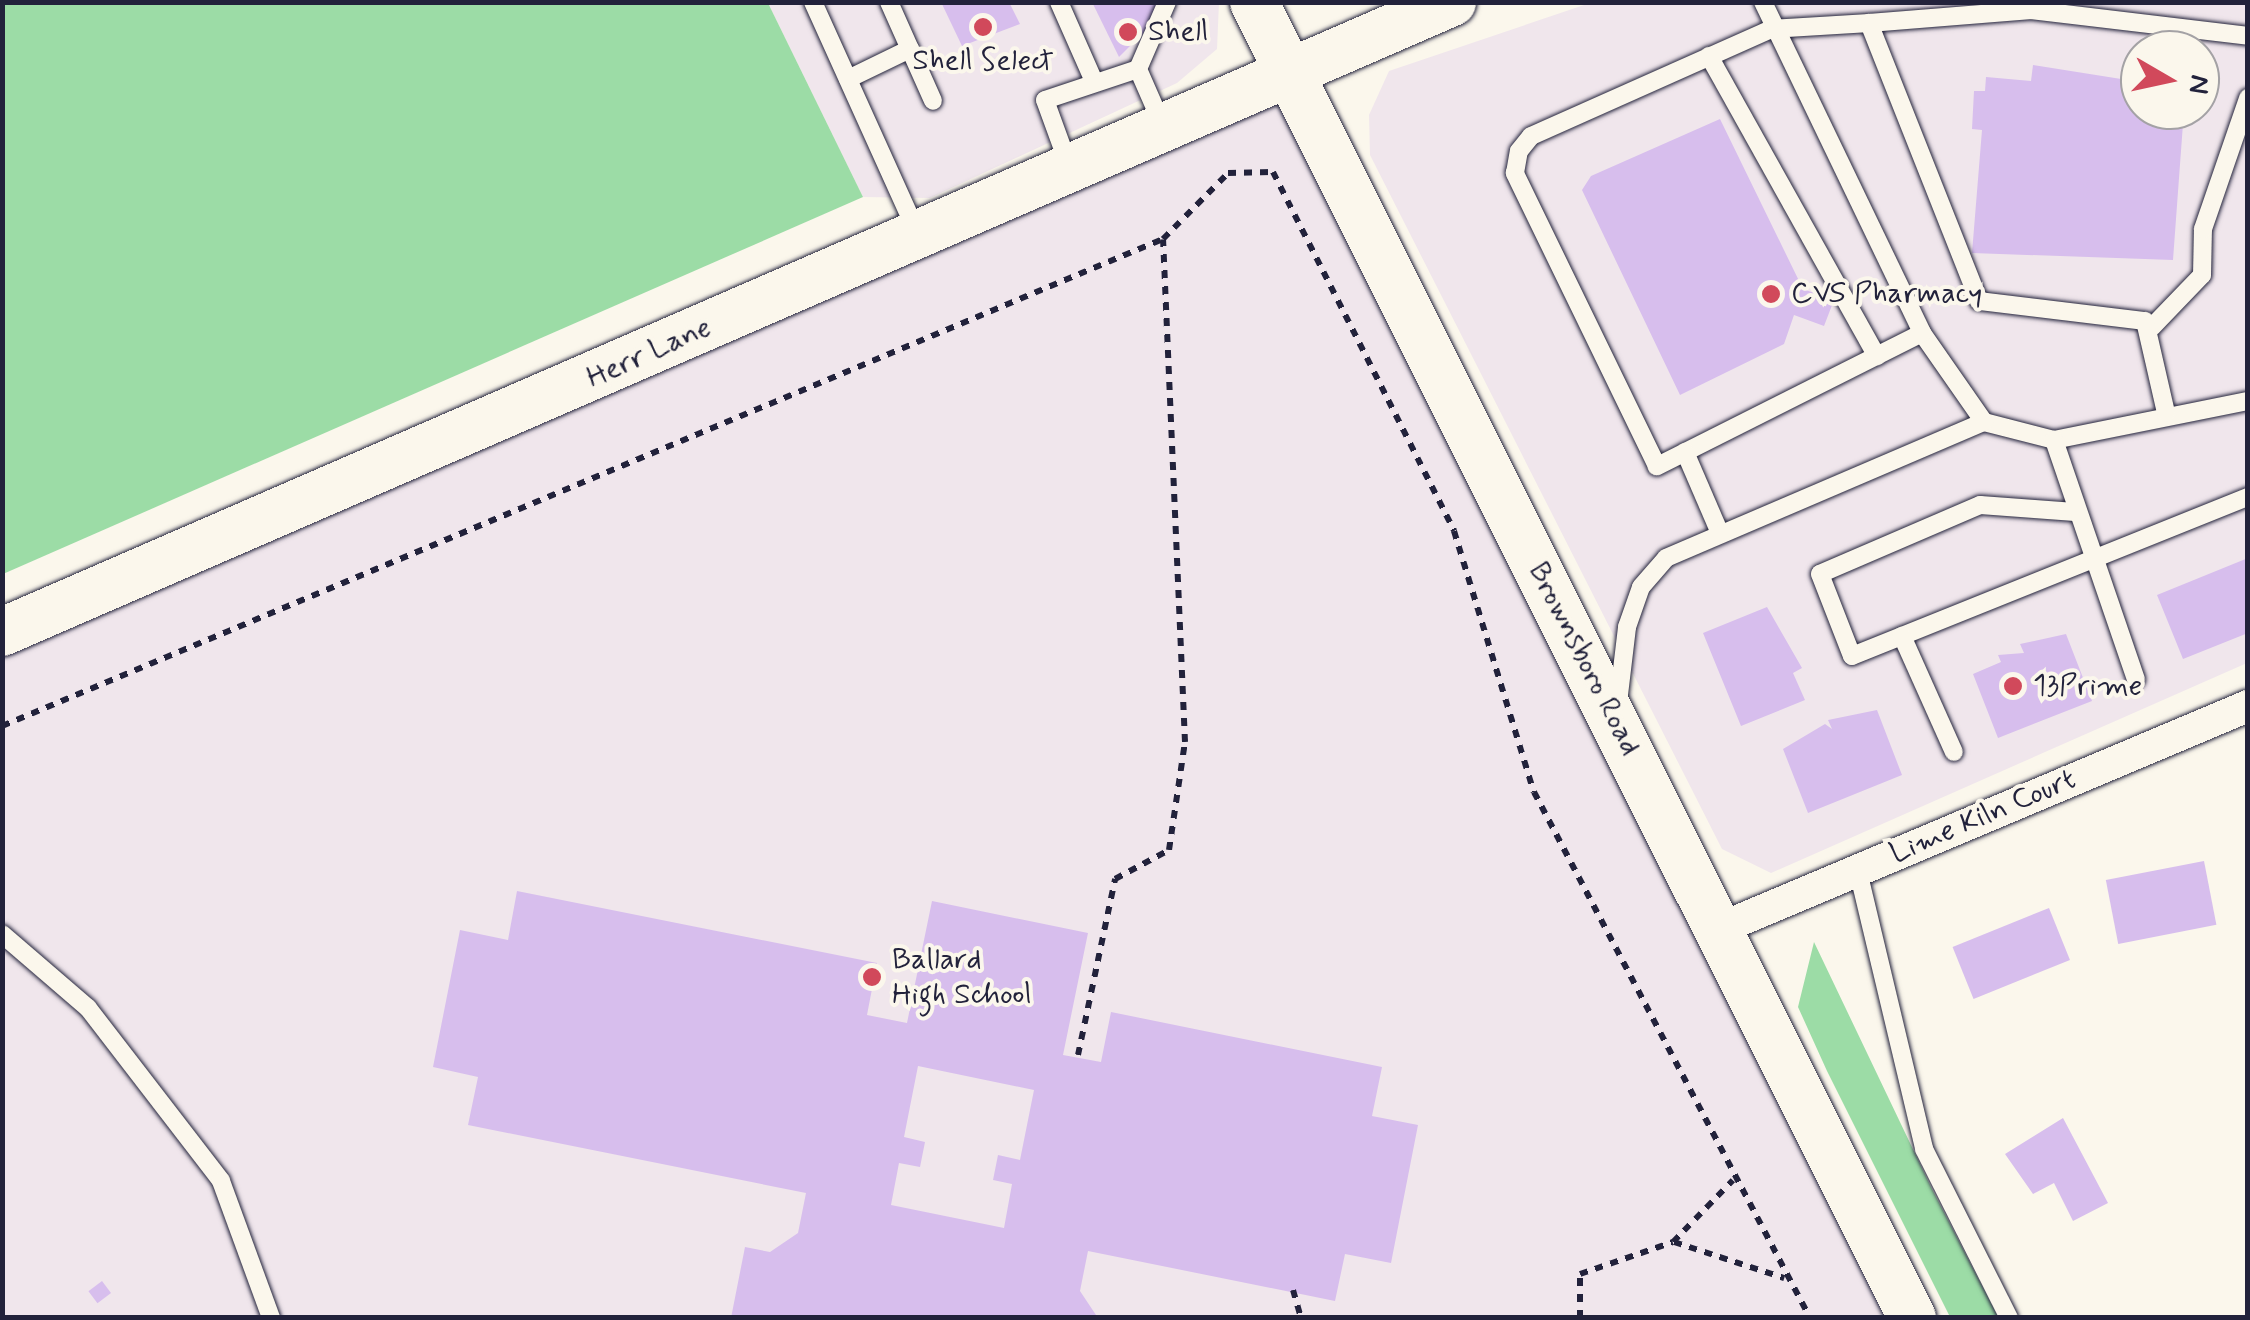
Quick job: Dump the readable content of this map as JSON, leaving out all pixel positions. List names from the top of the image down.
{
  "streets": {
    "main road": ["Herr Lane", "Brownsboro Road"],
    "street": ["Lime Kiln Court"]
  },
  "crossings": [
    ["Herr Lane", "Brownsboro Road"],
    ["Brownsboro Road", "Lime Kiln Court"]
  ],
  "places": [
    "Shell Select",
    "Shell",
    "CVS Pharmacy",
    "13Prime",
    "Ballard High School"
  ],
  "north": "right"
}
